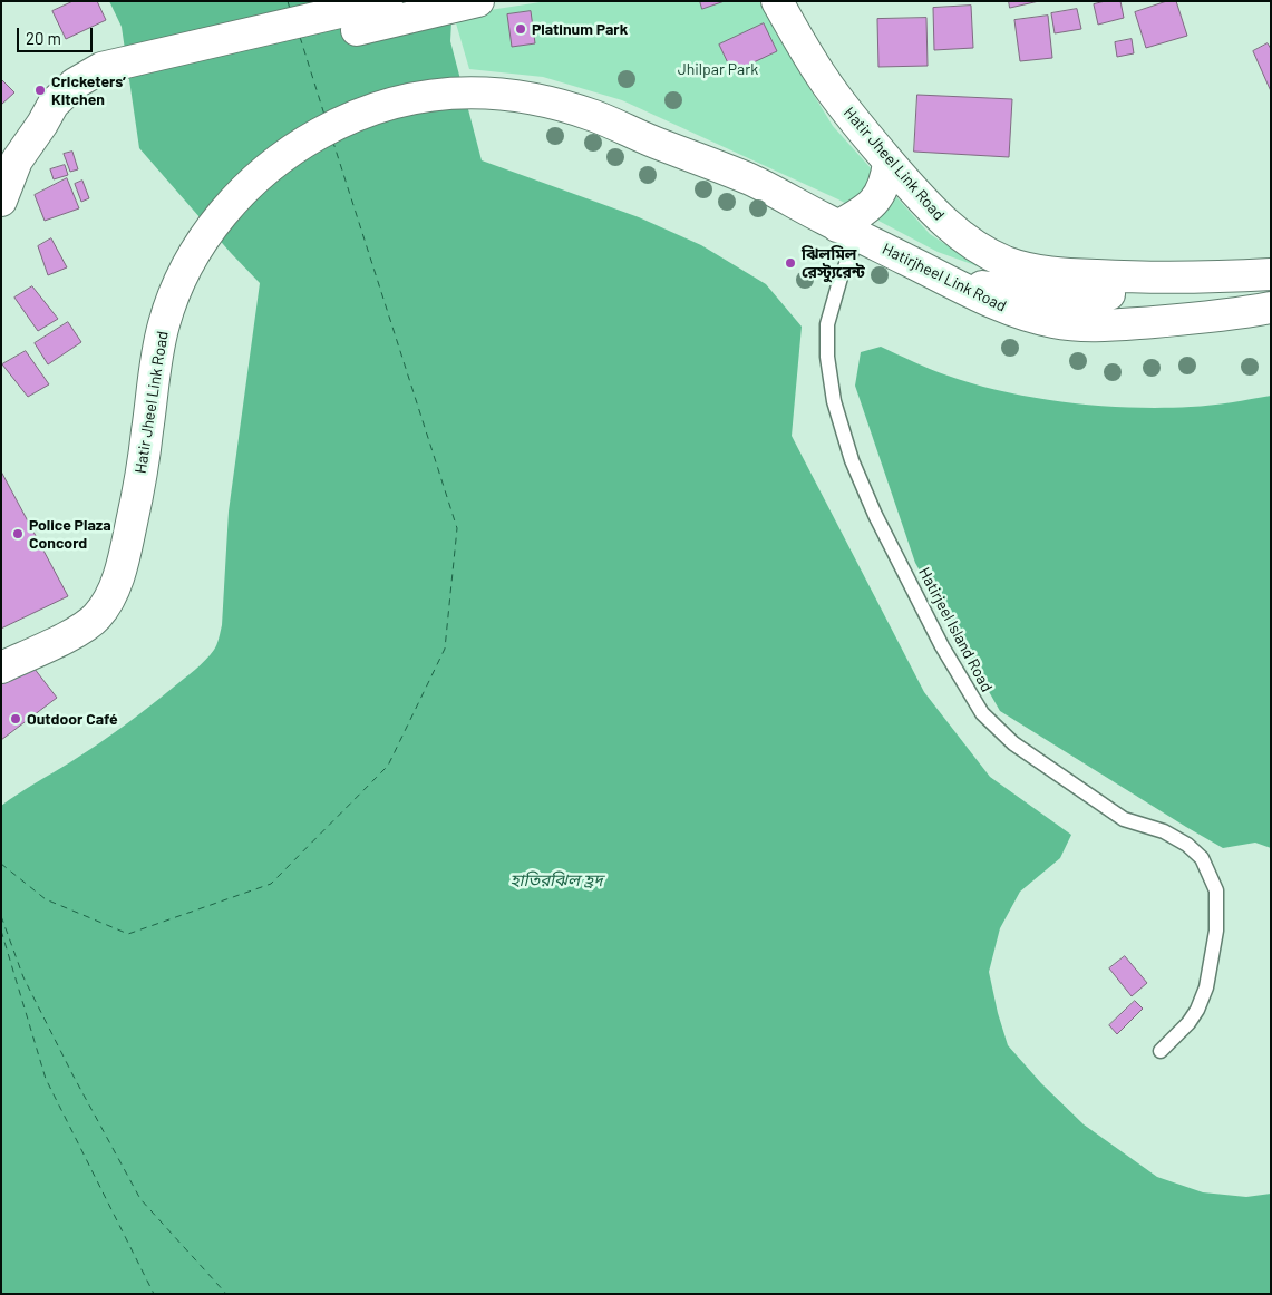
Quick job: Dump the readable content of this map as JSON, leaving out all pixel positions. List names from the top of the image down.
{
  "streets": {
    "main road": ["Hatir Jheel Link Road", "Hatirjheel Link Road"],
    "lane": ["Hatirjeel Island Road"]
  },
  "crossings": [
    ["Hatir Jheel Link Road", "Hatirjheel Link Road"],
    ["Hatirjheel Link Road", "Hatirjeel Island Road"]
  ],
  "water": ["হাতিরঝিল হ্রদ"],
  "parks": ["Jhilpar Park"],
  "places": [
    "Platinum Park",
    "Cricketers’ Kitchen",
    "ঝিলমিল রেস্ট্যুরেন্ট",
    "Police Plaza Concord",
    "Outdoor Café"
  ],
  "scale_bar": "20 m"
}
